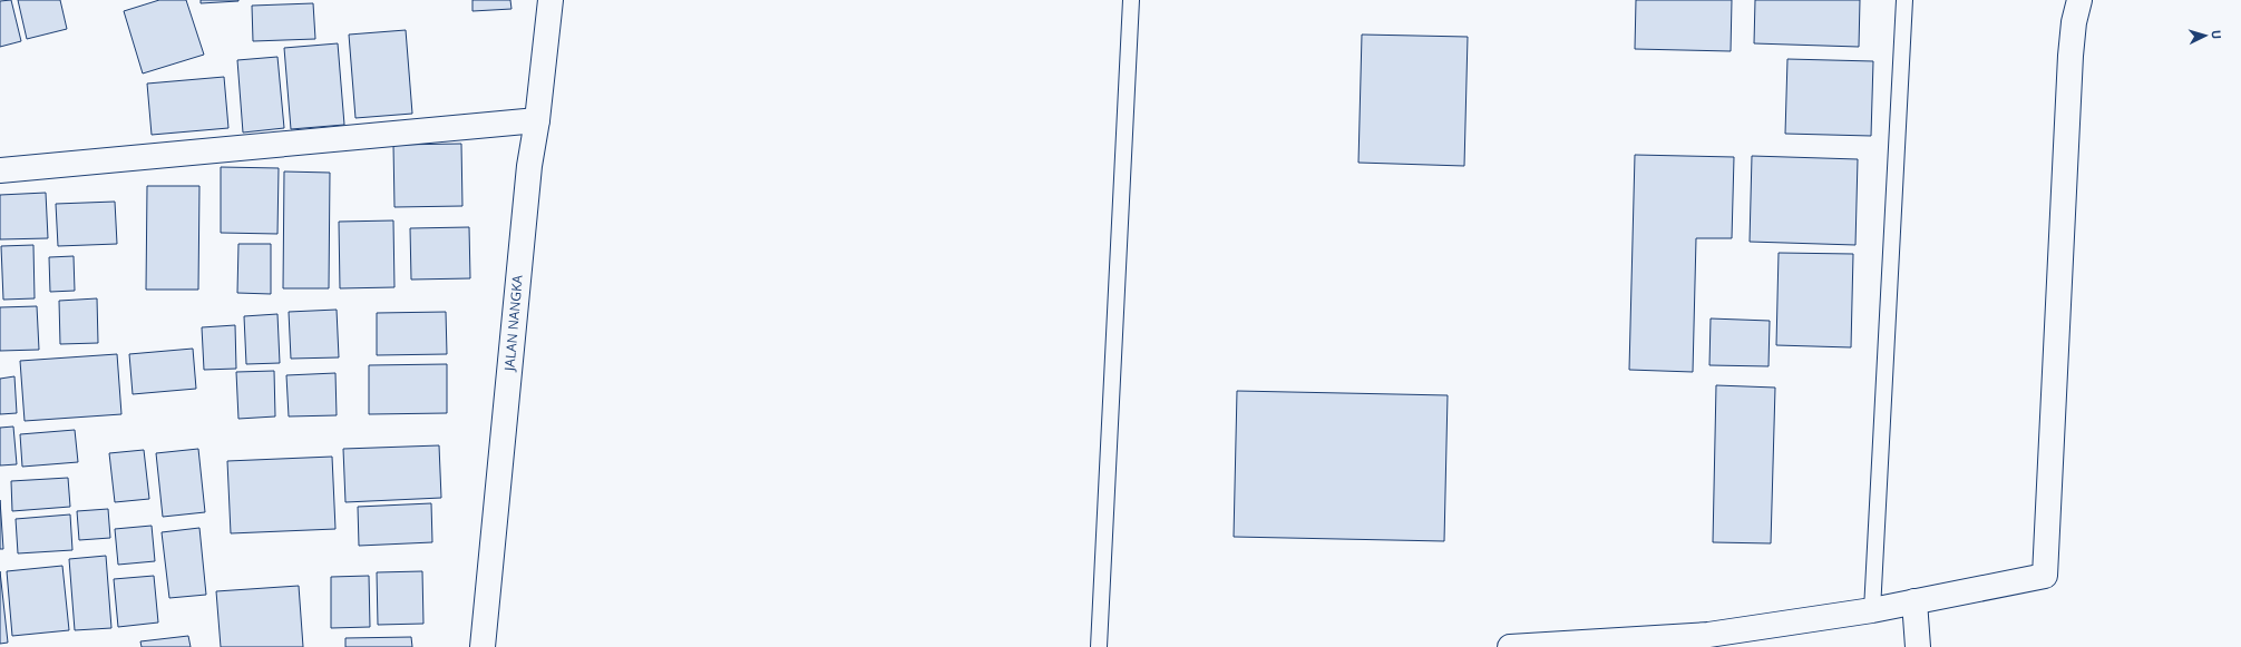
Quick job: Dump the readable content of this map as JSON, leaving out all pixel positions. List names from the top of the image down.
{
  "streets": {
    "street": ["JALAN NANGKA"]
  },
  "north": "right"
}
